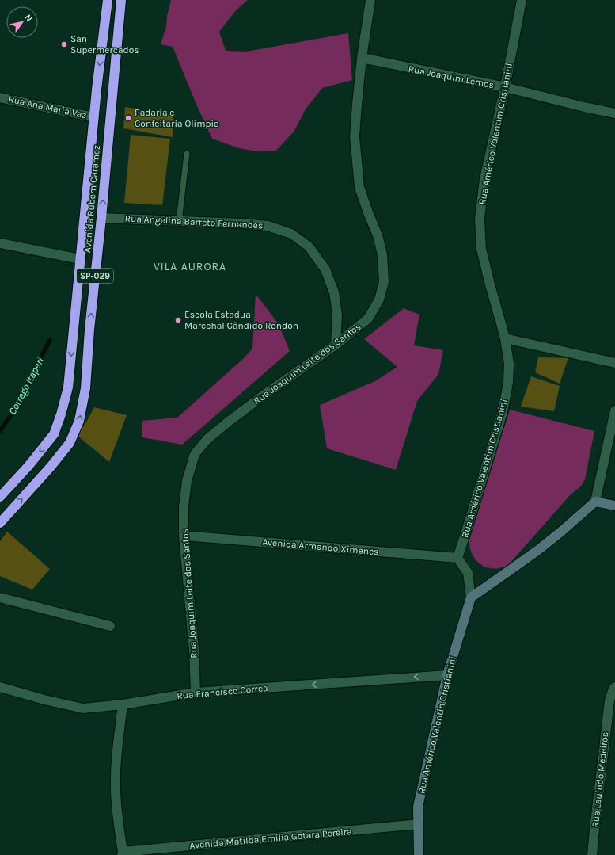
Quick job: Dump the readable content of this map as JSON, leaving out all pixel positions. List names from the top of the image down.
{
  "streets": {
    "highway": ["Avenida Rubem Caramez", "SP-029"],
    "street": [
      "Rua Joaquim Lemos",
      "Rua Ana Maria Vaz",
      "Rua Américo Valentim Cristianini",
      "Rua Angelina Barreto Fernandes",
      "Rua Joaquim Leite dos Santos",
      "Avenida Armando Ximenes",
      "Rua Francisco Correa",
      "Rua Américo Valentin Cristianini",
      "Rua Lauindo Medeiros",
      "Avenida Matilda Emília Gotara Pereira"
    ]
  },
  "crossings": [
    ["Rua Joaquim Lemos", "Rua Américo Valentim Cristianini"],
    ["Rua Joaquim Lemos", "Rua Joaquim Leite dos Santos"],
    ["Rua Ana Maria Vaz", "Avenida Rubem Caramez"],
    ["Rua Américo Valentim Cristianini", "Avenida Armando Ximenes"],
    ["Avenida Rubem Caramez", "Rua Angelina Barreto Fernandes"],
    ["Rua Angelina Barreto Fernandes", "Rua Joaquim Leite dos Santos"],
    ["Rua Joaquim Leite dos Santos", "Avenida Armando Ximenes"],
    ["Rua Joaquim Leite dos Santos", "Rua Francisco Correa"],
    ["Rua Francisco Correa", "Rua Américo Valentin Cristianini"],
    ["Rua Américo Valentin Cristianini", "Avenida Matilda Emília Gotara Pereira"]
  ],
  "one_way": ["Rua Francisco Correa"],
  "districts": ["VILA AURORA"],
  "water": ["Córrego Itaperi"],
  "places": ["San Supermercados", "Padaria e Confeitaria Olímpio", "Escola Estadual Marechal Cândido Rondon"],
  "north": "top right"
}
